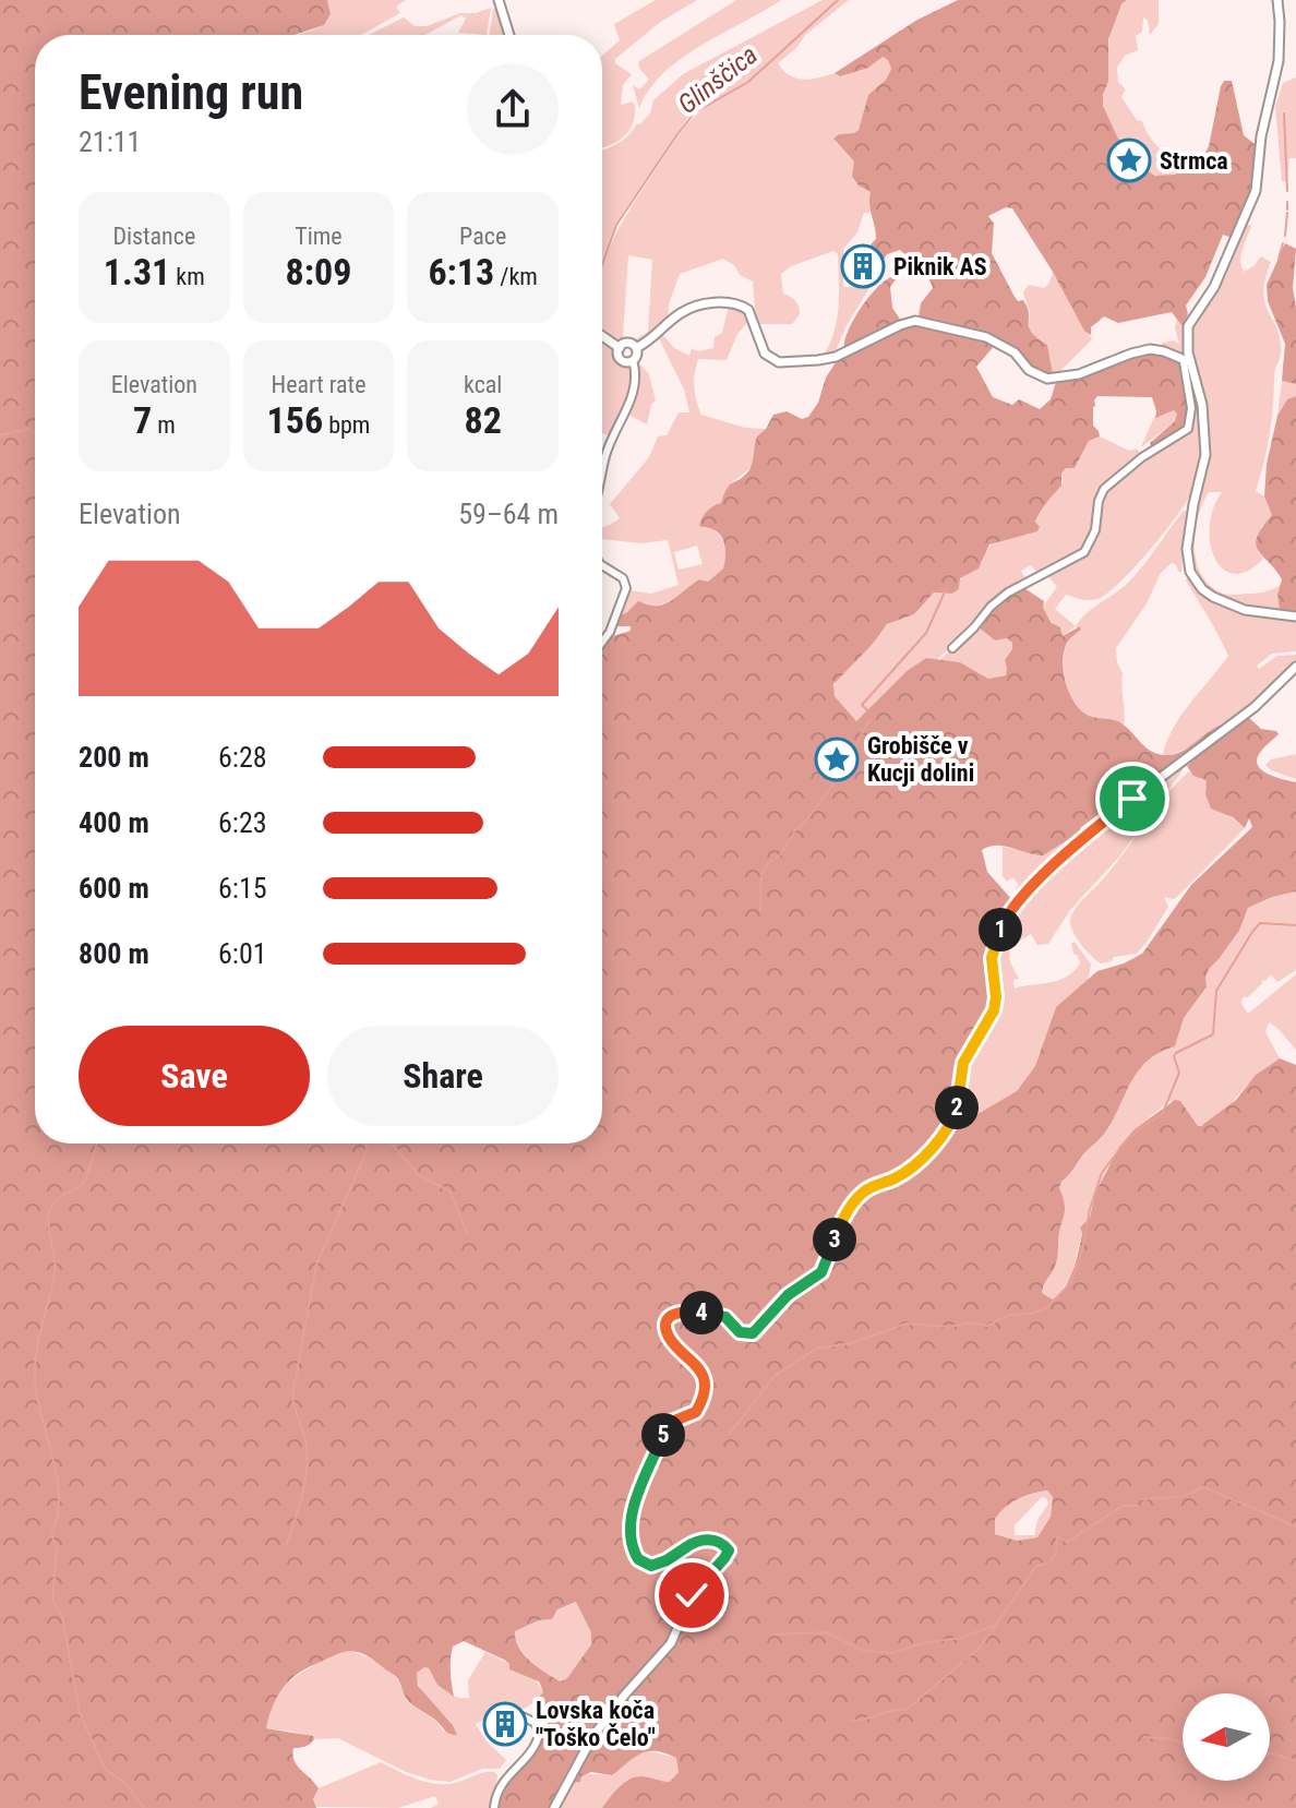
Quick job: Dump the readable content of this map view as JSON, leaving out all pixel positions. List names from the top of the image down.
{
  "water": ["Glinščica"],
  "places": {
    "place": ["Strmca", "Grobišče v Kucji dolini"],
    "building": ["Piknik AS", "Lovska koča \"Toško Čelo\""]
  },
  "north": "left",
  "page": {
    "heading": ["Evening run", "21:11"],
    "stats": [
      ["Distance", "1.31 km"],
      ["Time", "8:09"],
      ["Pace", "6:13 /km"],
      ["Elevation", "7 m"],
      ["Heart rate", "156 bpm"],
      ["kcal", "82"]
    ],
    "chart": ["Elevation", "59–64 m"],
    "list": [
      {
        "name": "200 m",
        "note": "6:28"
      },
      {
        "name": "400 m",
        "note": "6:23"
      },
      {
        "name": "600 m",
        "note": "6:15"
      },
      {
        "name": "800 m",
        "note": "6:01"
      }
    ],
    "pins": [
      "1",
      "2",
      "3",
      "4",
      "5"
    ],
    "buttons": ["Save", "Share"]
  }
}
